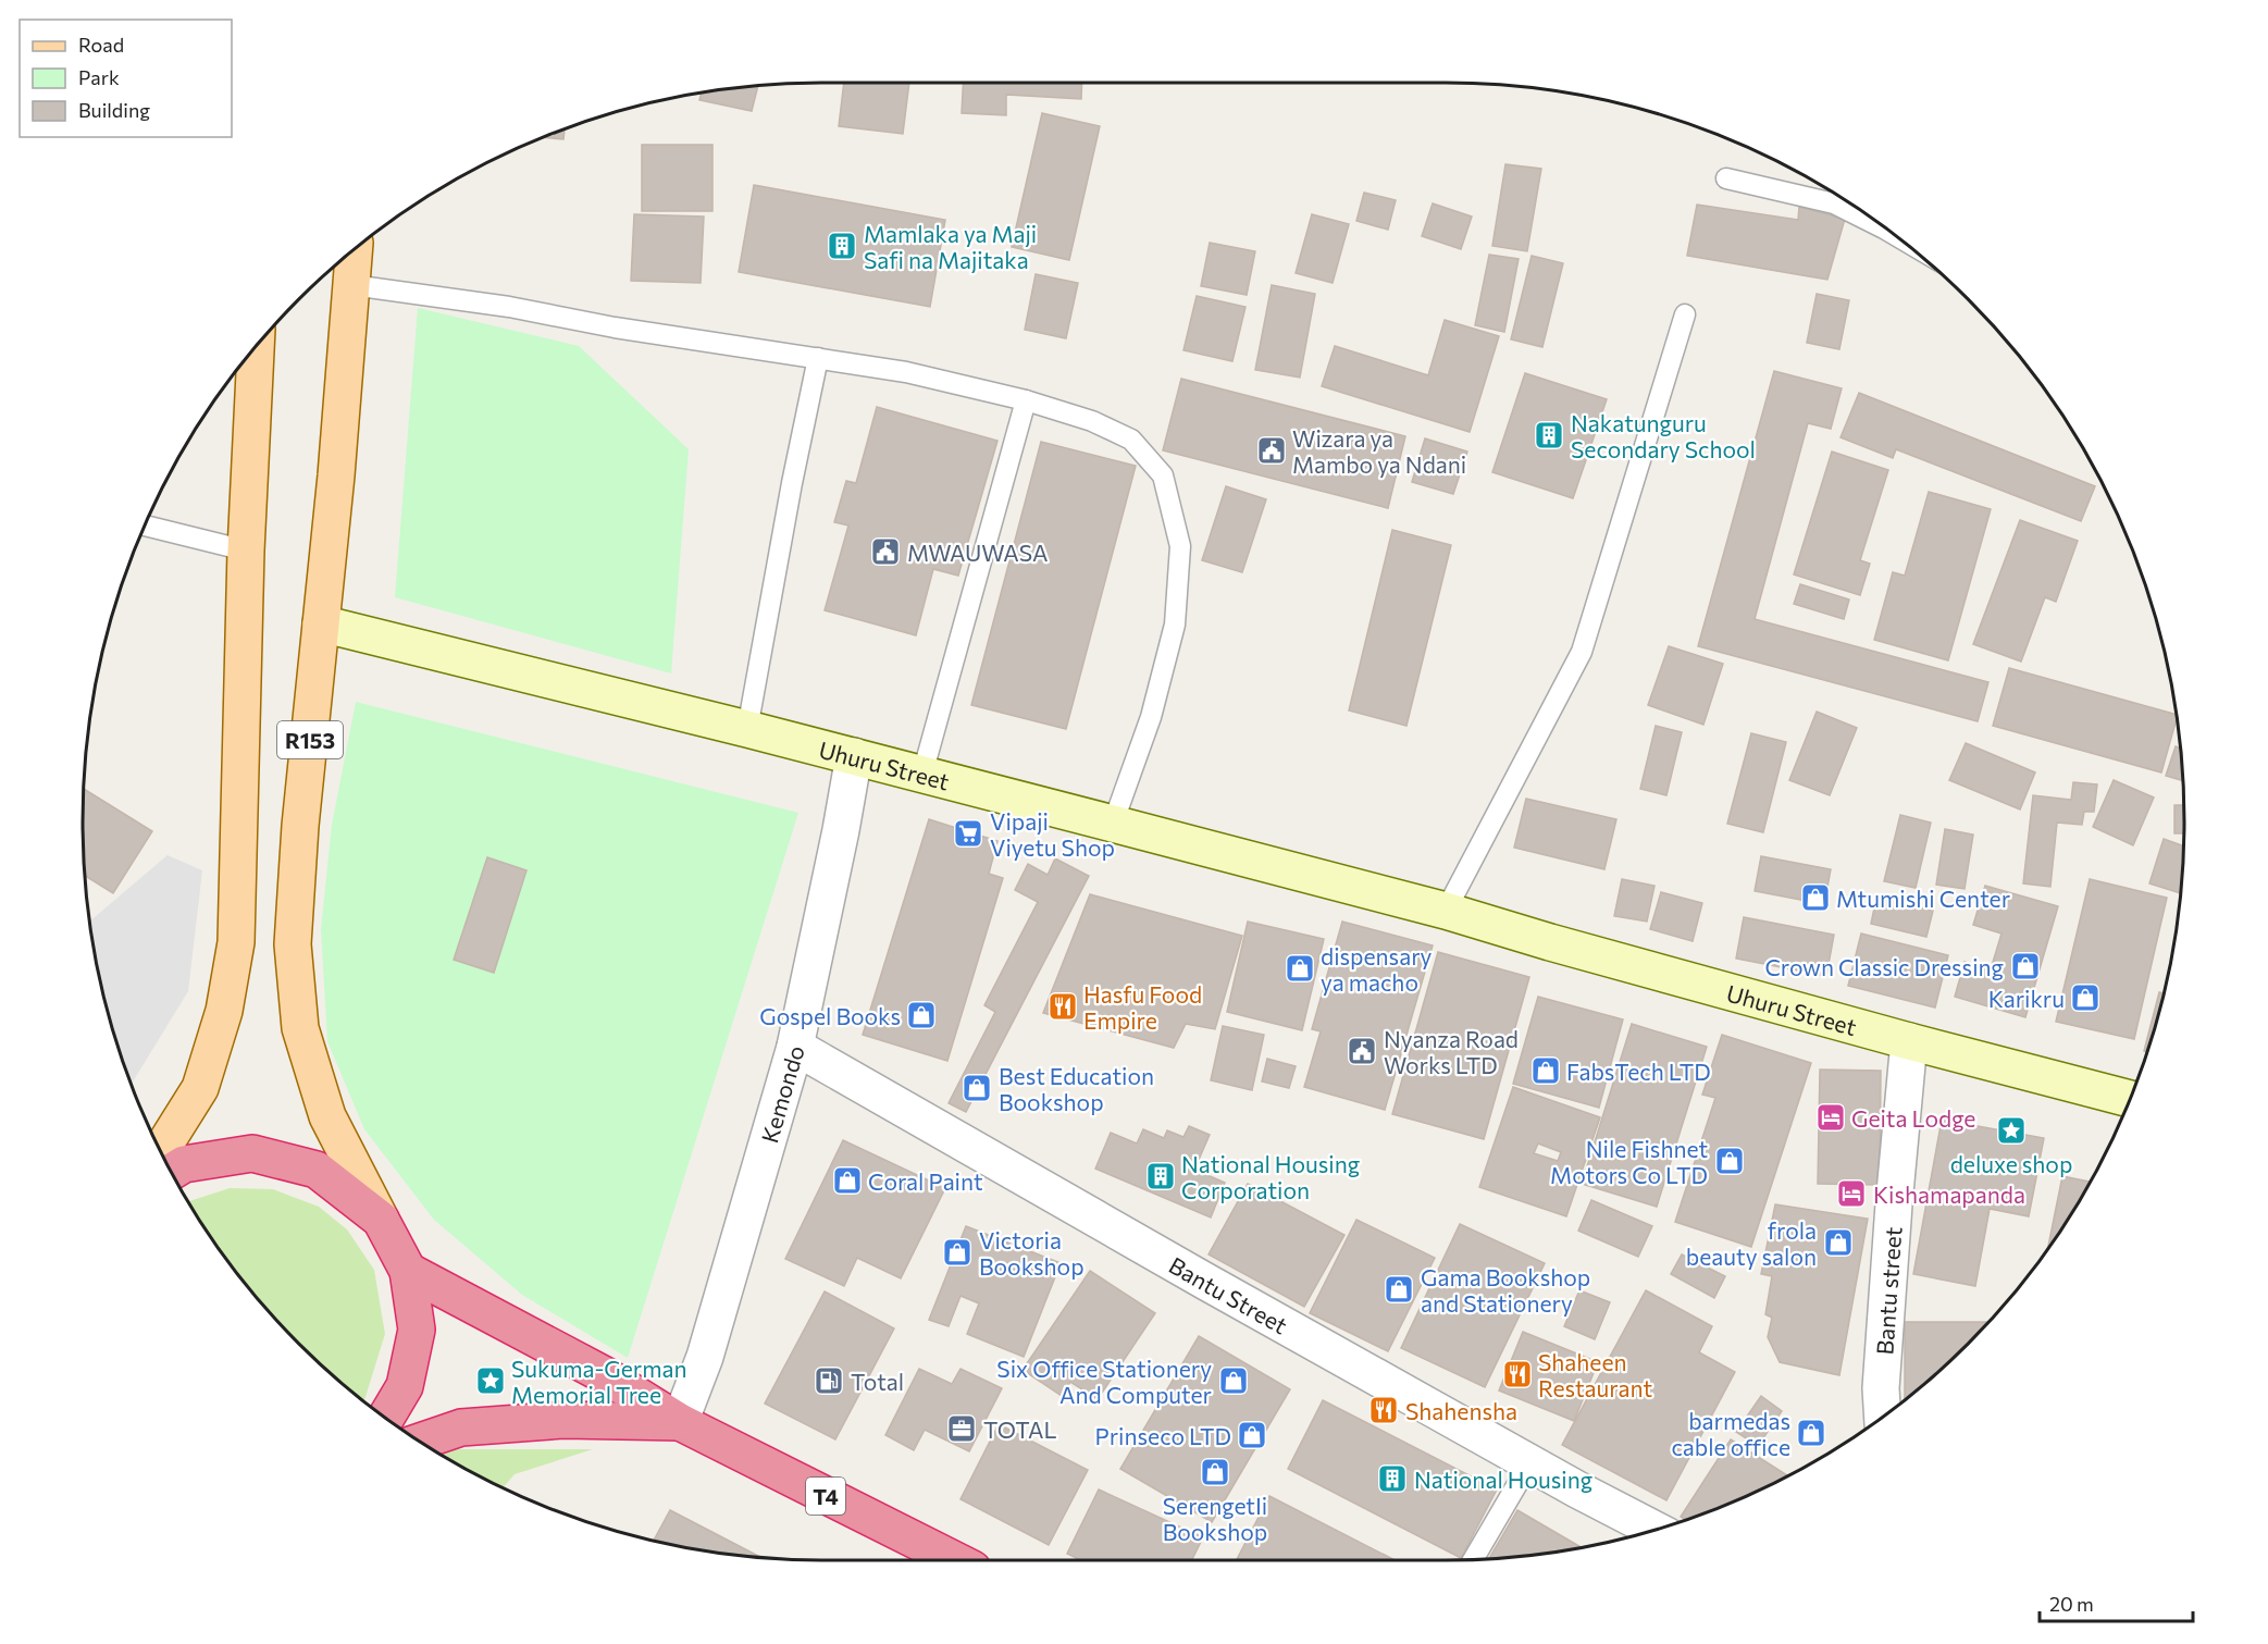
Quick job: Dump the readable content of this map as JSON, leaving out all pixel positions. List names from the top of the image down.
{
  "streets": {
    "highway": ["T4"],
    "main road": ["R153"],
    "street": [
      "Uhuru Street",
      "Kemondo",
      "Bantu street",
      "Bantu Street"
    ]
  },
  "crossings": [
    ["R153", "Uhuru Street"],
    ["Uhuru Street", "Kemondo"],
    ["Uhuru Street", "Bantu street"],
    ["Kemondo", "Bantu Street"],
    ["Kemondo", "T4"]
  ],
  "places": {
    "building": [
      "Mamlaka ya Maji Safi na Majitaka",
      "Nakatunguru Secondary School",
      "National Housing Corporation",
      "National Housing"
    ],
    "public building": ["Wizara ya Mambo ya Ndani", "MWAUWASA", "Nyanza Road Works LTD"],
    "supermarket": ["Vipaji Viyetu Shop"],
    "shop": [
      "Mtumishi Center",
      "Crown Classic Dressing",
      "dispensary ya macho",
      "Karikru",
      "Gospel Books",
      "FabsTech LTD",
      "Best Education Bookshop",
      "Nile Fishnet Motors Co LTD",
      "Coral Paint",
      "frola beauty salon",
      "Victoria Bookshop",
      "Gama Bookshop and Stationery",
      "Six Office Stationery And Computer",
      "barmedas cable office",
      "Prinseco LTD",
      "SerengetIi Bookshop"
    ],
    "restaurant": ["Hasfu Food Empire", "Shaheen Restaurant", "Shahensha"],
    "hotel": ["Geita Lodge", "Kishamapanda"],
    "place": ["deluxe shop", "Sukuma-German Memorial Tree"],
    "fuel station": ["Total"],
    "office": ["TOTAL"]
  },
  "legend": ["Road", "Park", "Building"],
  "scale_bar": "20 m"
}
